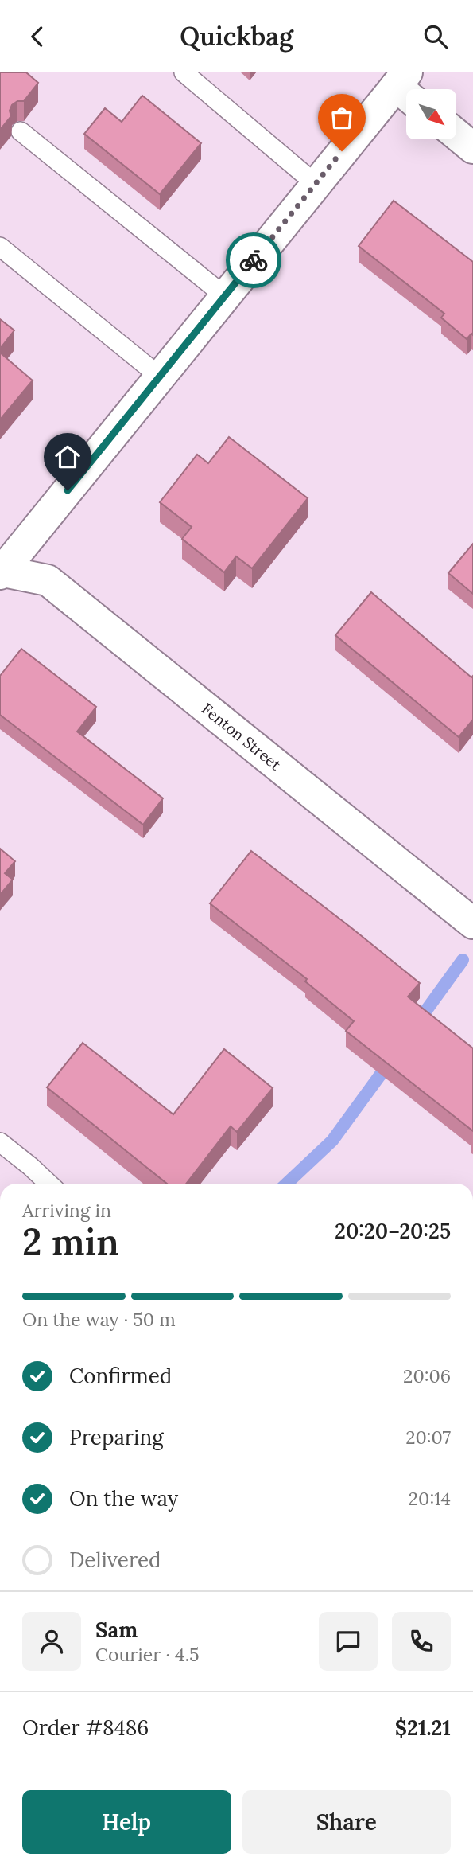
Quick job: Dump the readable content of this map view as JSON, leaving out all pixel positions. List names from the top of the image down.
{
  "streets": {
    "street": ["Fenton Street"]
  },
  "north": "bottom right",
  "page": {
    "header": "Quickbag",
    "heading": ["2 min", "Arriving in", "20:20–20:25"],
    "panel": [
      "Sam",
      "Courier · 4.5",
      "Order #8486",
      "$21.21"
    ],
    "bar": "On the way · 50 m",
    "list": [
      ["Confirmed", "20:06"],
      ["Preparing", "20:07"],
      ["On the way", "20:14"],
      "Delivered"
    ],
    "buttons": ["Help", "Share"]
  }
}
